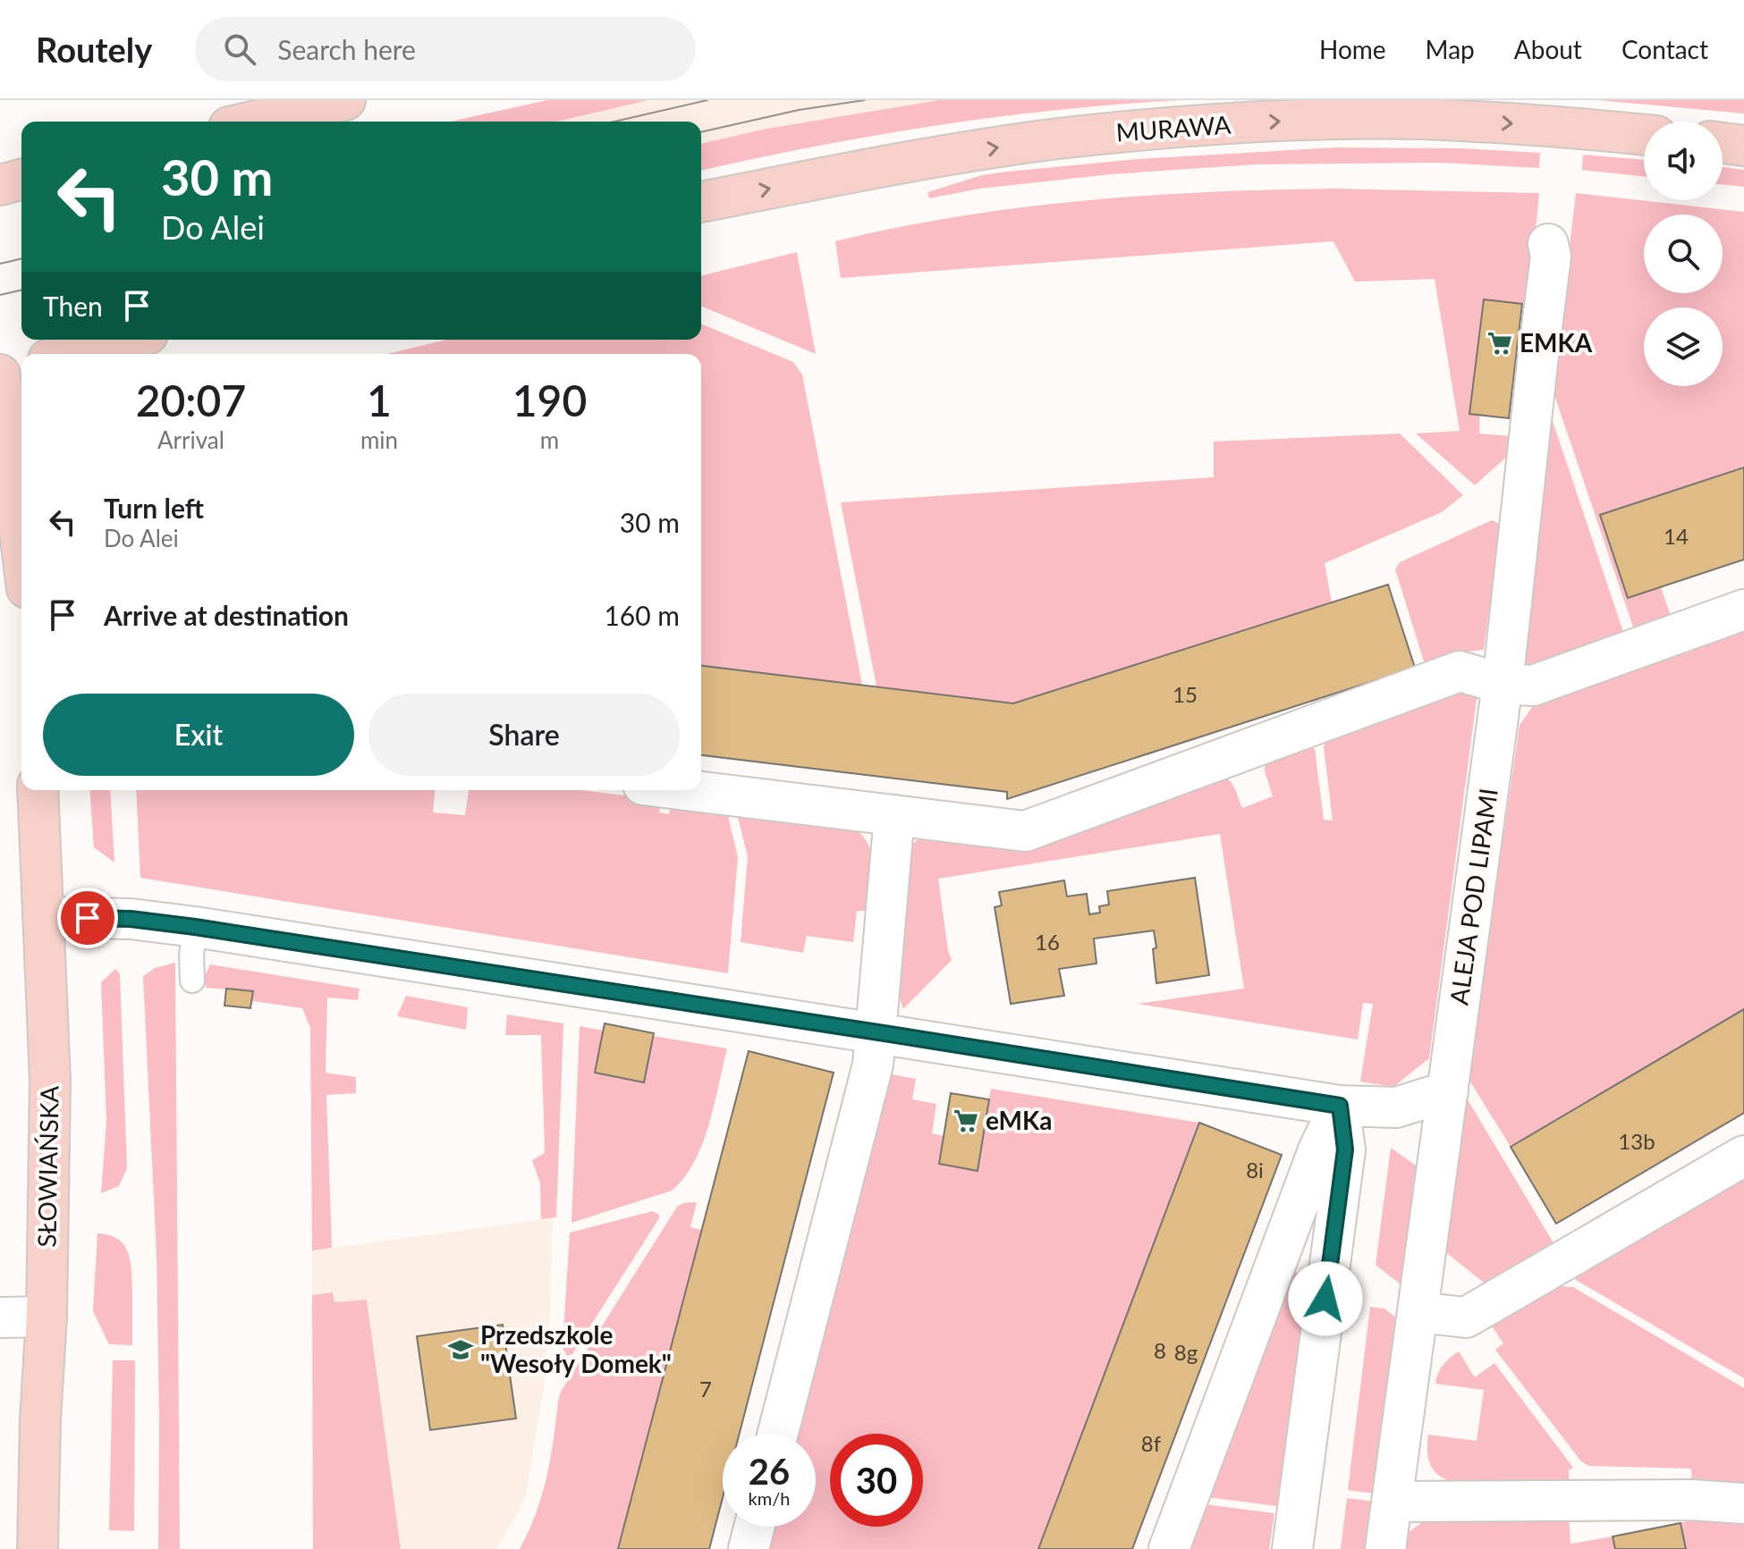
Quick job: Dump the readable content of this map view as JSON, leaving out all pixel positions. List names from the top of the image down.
{
  "streets": {
    "street": ["MURAWA", "ALEJA POD LIPAMI", "SŁOWIAŃSKA"]
  },
  "one_way": ["MURAWA"],
  "places": {
    "supermarket": ["EMKA", "eMKa"],
    "school or university": ["Przedszkole \"Wesoły Domek\""]
  },
  "house_numbers": [
    "14",
    "15",
    "16",
    "13b",
    "8i",
    "8",
    "8g",
    "7",
    "8f"
  ],
  "page": {
    "header": "Routely",
    "search": "Search here",
    "nav": [
      "Home",
      "Map",
      "About",
      "Contact"
    ],
    "turn": ["30 m", "Do Alei"],
    "then": "Then",
    "eta": [
      "20:07",
      "Arrival",
      "1",
      "min",
      "190",
      "m"
    ],
    "list": [
      {
        "name": "Turn left",
        "note": "Do Alei",
        "value": "30 m"
      },
      {
        "name": "Arrive at destination",
        "value": "160 m"
      }
    ],
    "buttons": ["Exit", "Share"],
    "speed": "26 km/h",
    "limit": "30"
  }
}
